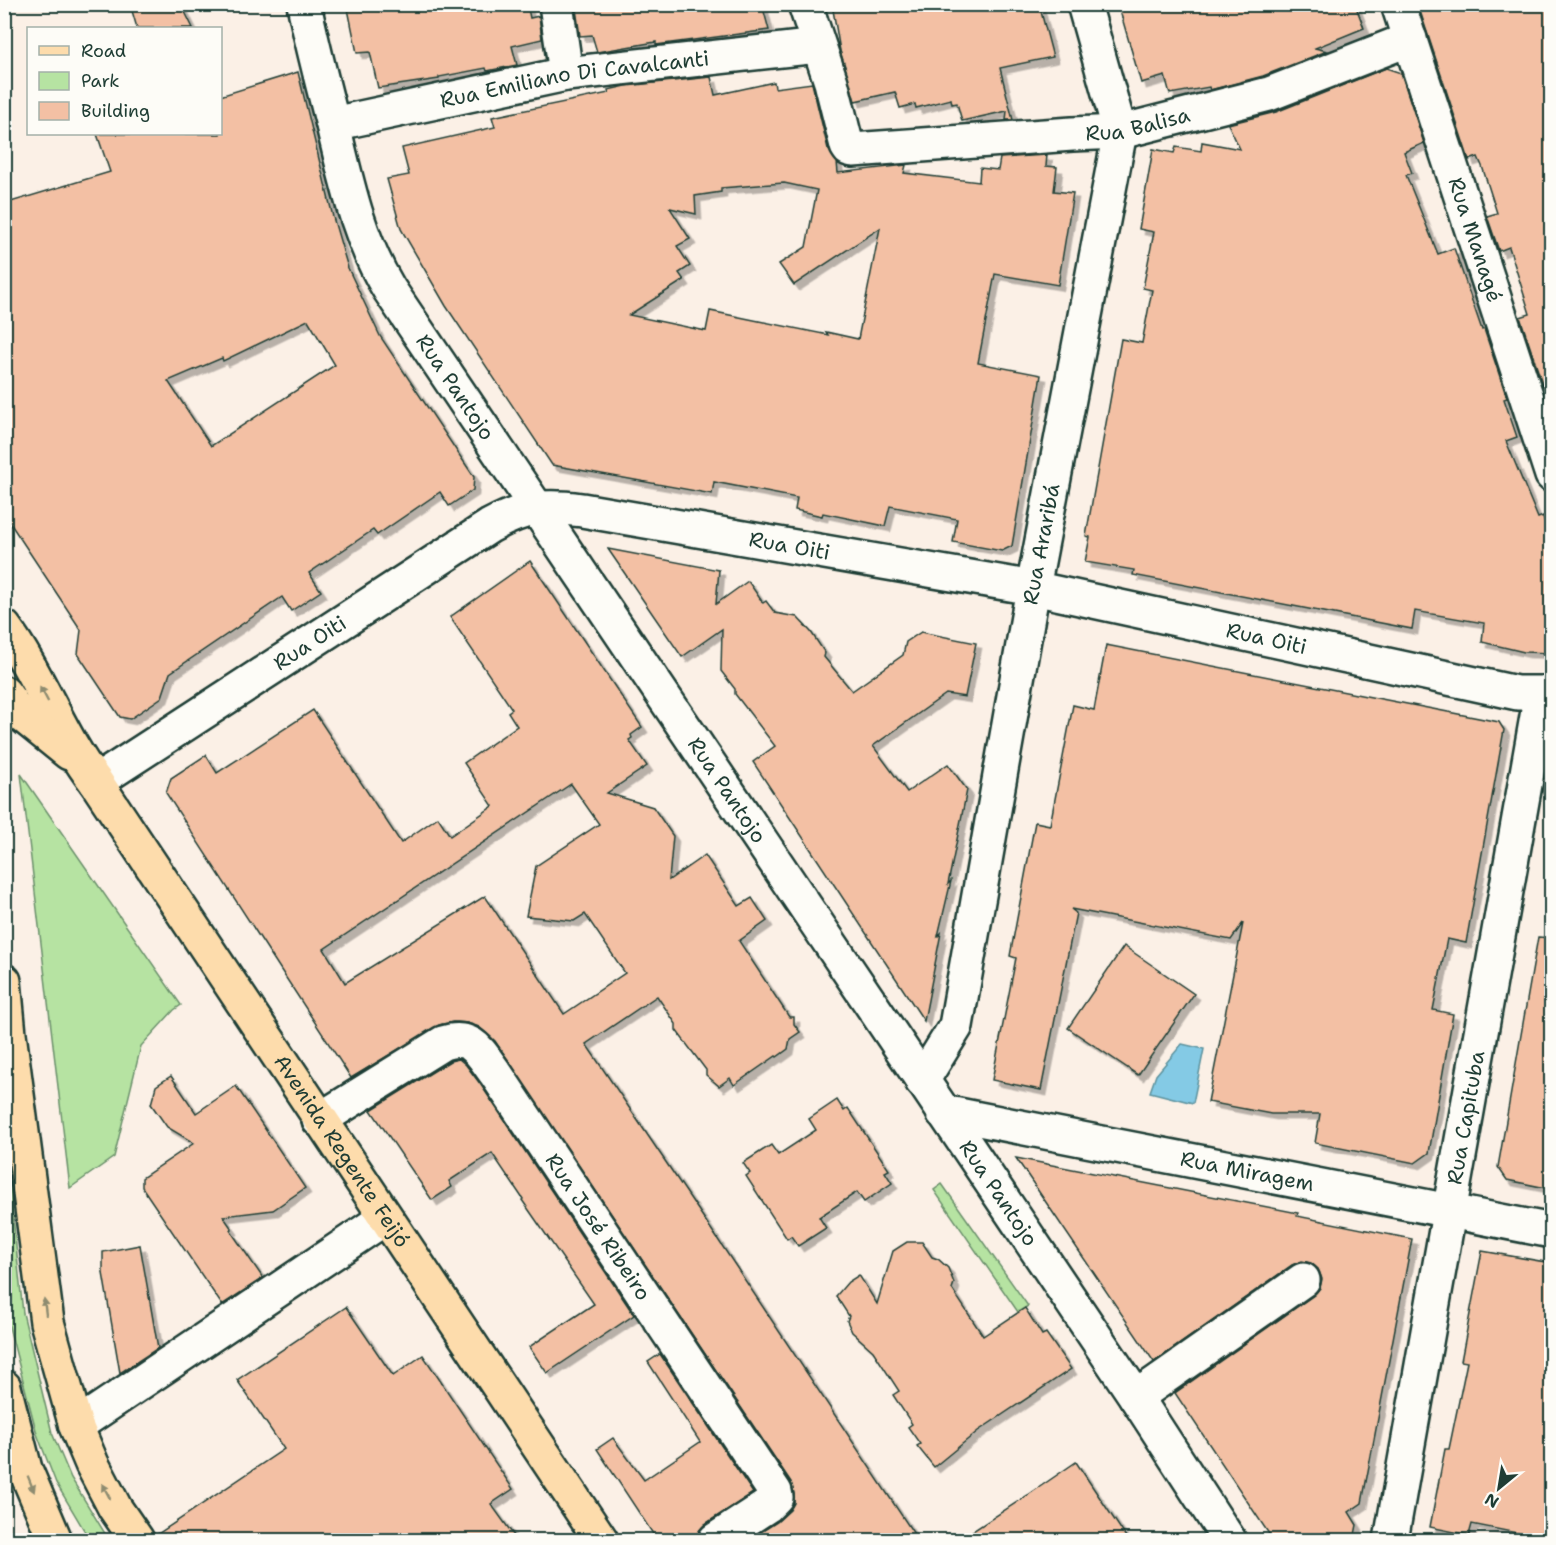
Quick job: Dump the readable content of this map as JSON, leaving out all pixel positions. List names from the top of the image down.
{
  "streets": {
    "main road": ["Avenida Regente Feijó"],
    "street": [
      "Rua Emiliano Di Cavalcanti",
      "Rua Balisa",
      "Rua Managé",
      "Rua Pantojo",
      "Rua Araribá",
      "Rua Oiti",
      "Rua Capituba",
      "Rua Miragem",
      "Rua José Ribeiro"
    ]
  },
  "crossings": [
    ["Rua Emiliano Di Cavalcanti", "Rua Balisa"],
    ["Rua Emiliano Di Cavalcanti", "Rua Pantojo"],
    ["Rua Balisa", "Rua Managé"],
    ["Rua Balisa", "Rua Araribá"],
    ["Rua Pantojo", "Rua Araribá"],
    ["Rua Pantojo", "Rua Oiti"],
    ["Rua Pantojo", "Rua Miragem"],
    ["Rua Araribá", "Rua Oiti"],
    ["Rua Oiti", "Rua Capituba"],
    ["Rua Oiti", "Avenida Regente Feijó"],
    ["Rua Capituba", "Rua Miragem"],
    ["Avenida Regente Feijó", "Rua José Ribeiro"]
  ],
  "legend": ["Road", "Park", "Building"],
  "north": "bottom left"
}
